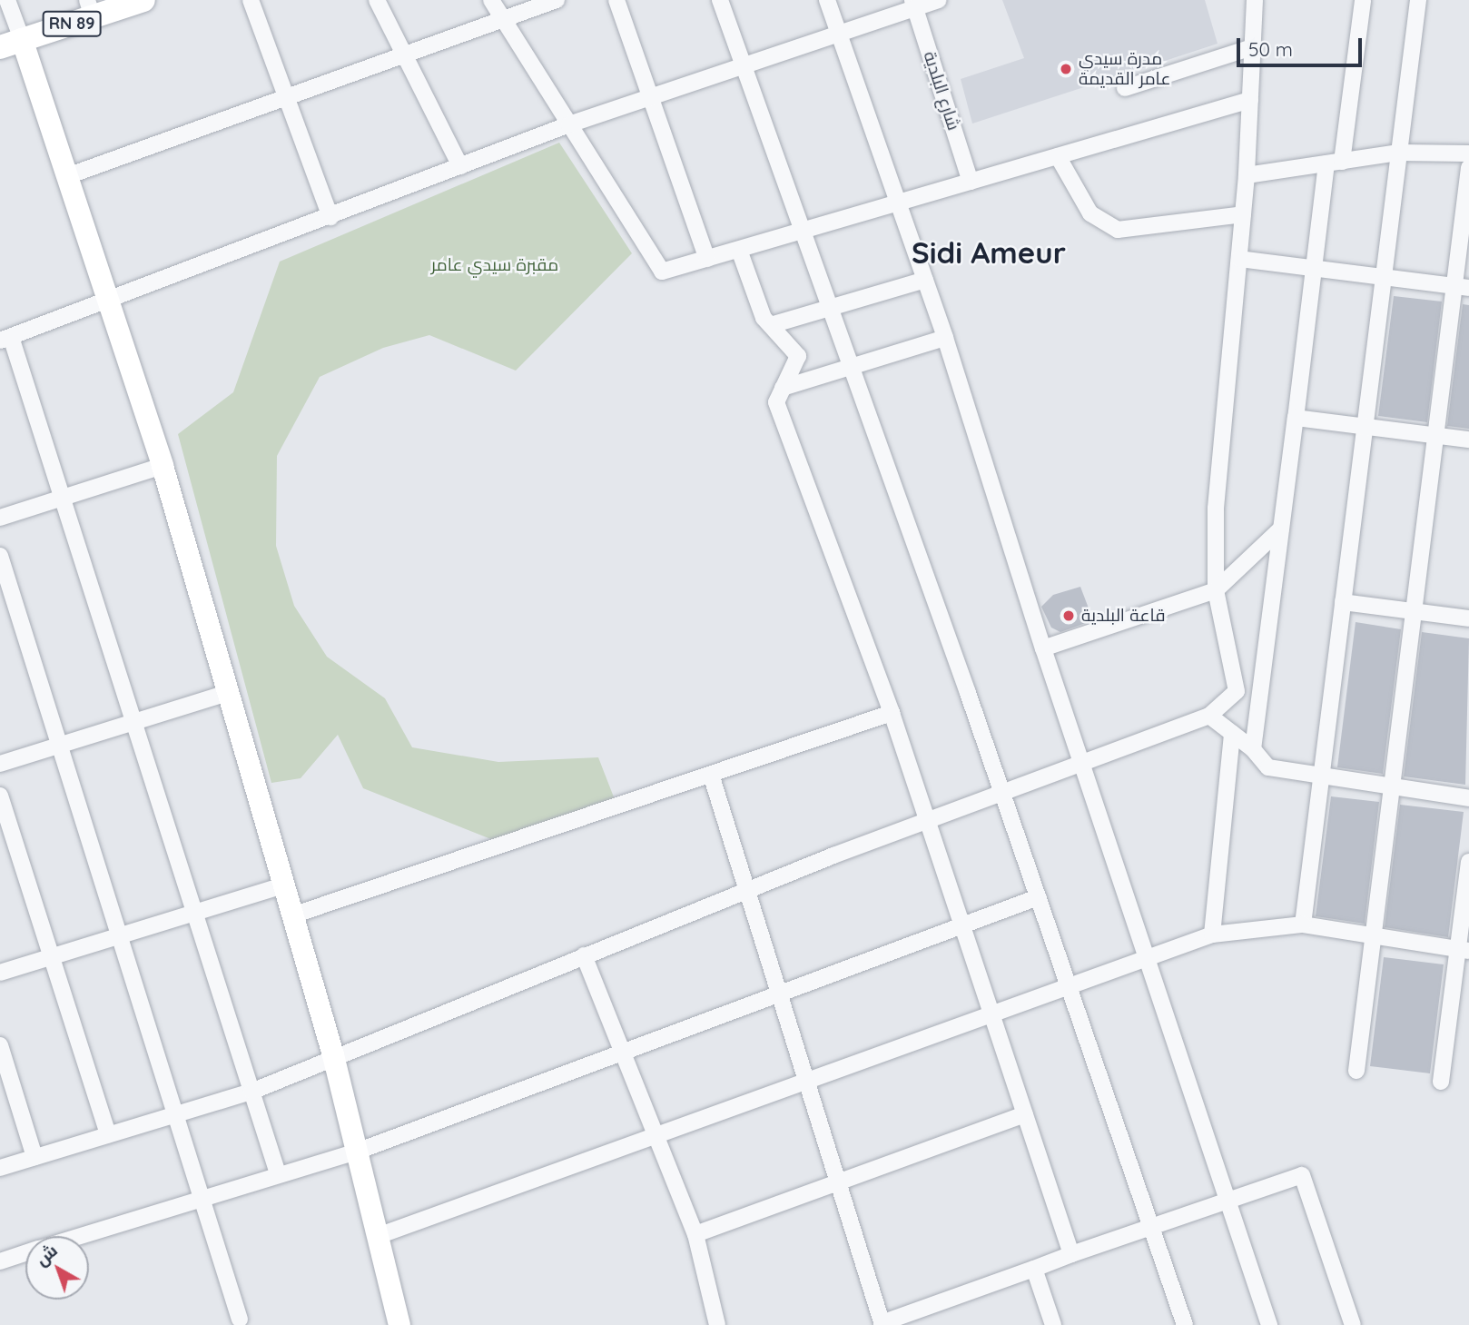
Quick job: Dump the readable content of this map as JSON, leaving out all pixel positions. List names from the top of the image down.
{
  "streets": {
    "main road": ["RN 89"],
    "street": ["شارع البلدية"]
  },
  "districts": ["Sidi Ameur"],
  "parks": ["مقبرة سيدي عامر"],
  "places": ["مدرة سيدي عامر القديمة", "قاعة البلدية"],
  "scale_bar": "50 m",
  "north": "top left"
}
